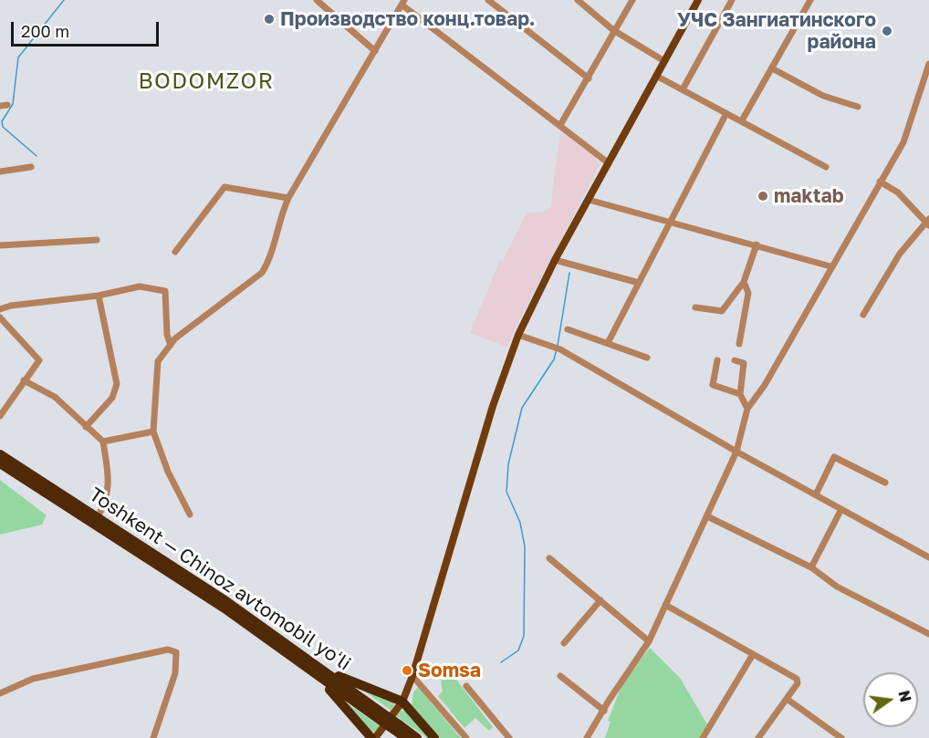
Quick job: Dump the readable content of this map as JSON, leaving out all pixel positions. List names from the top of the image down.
{
  "streets": {
    "highway": ["Toshkent — Chinoz avtomobil yoʻli"]
  },
  "districts": ["BODOMZOR"],
  "places": [
    "Производство конц.товар.",
    "УЧС Зангиатинского района",
    "maktab",
    "Somsa"
  ],
  "scale_bar": "200 m",
  "north": "right"
}
